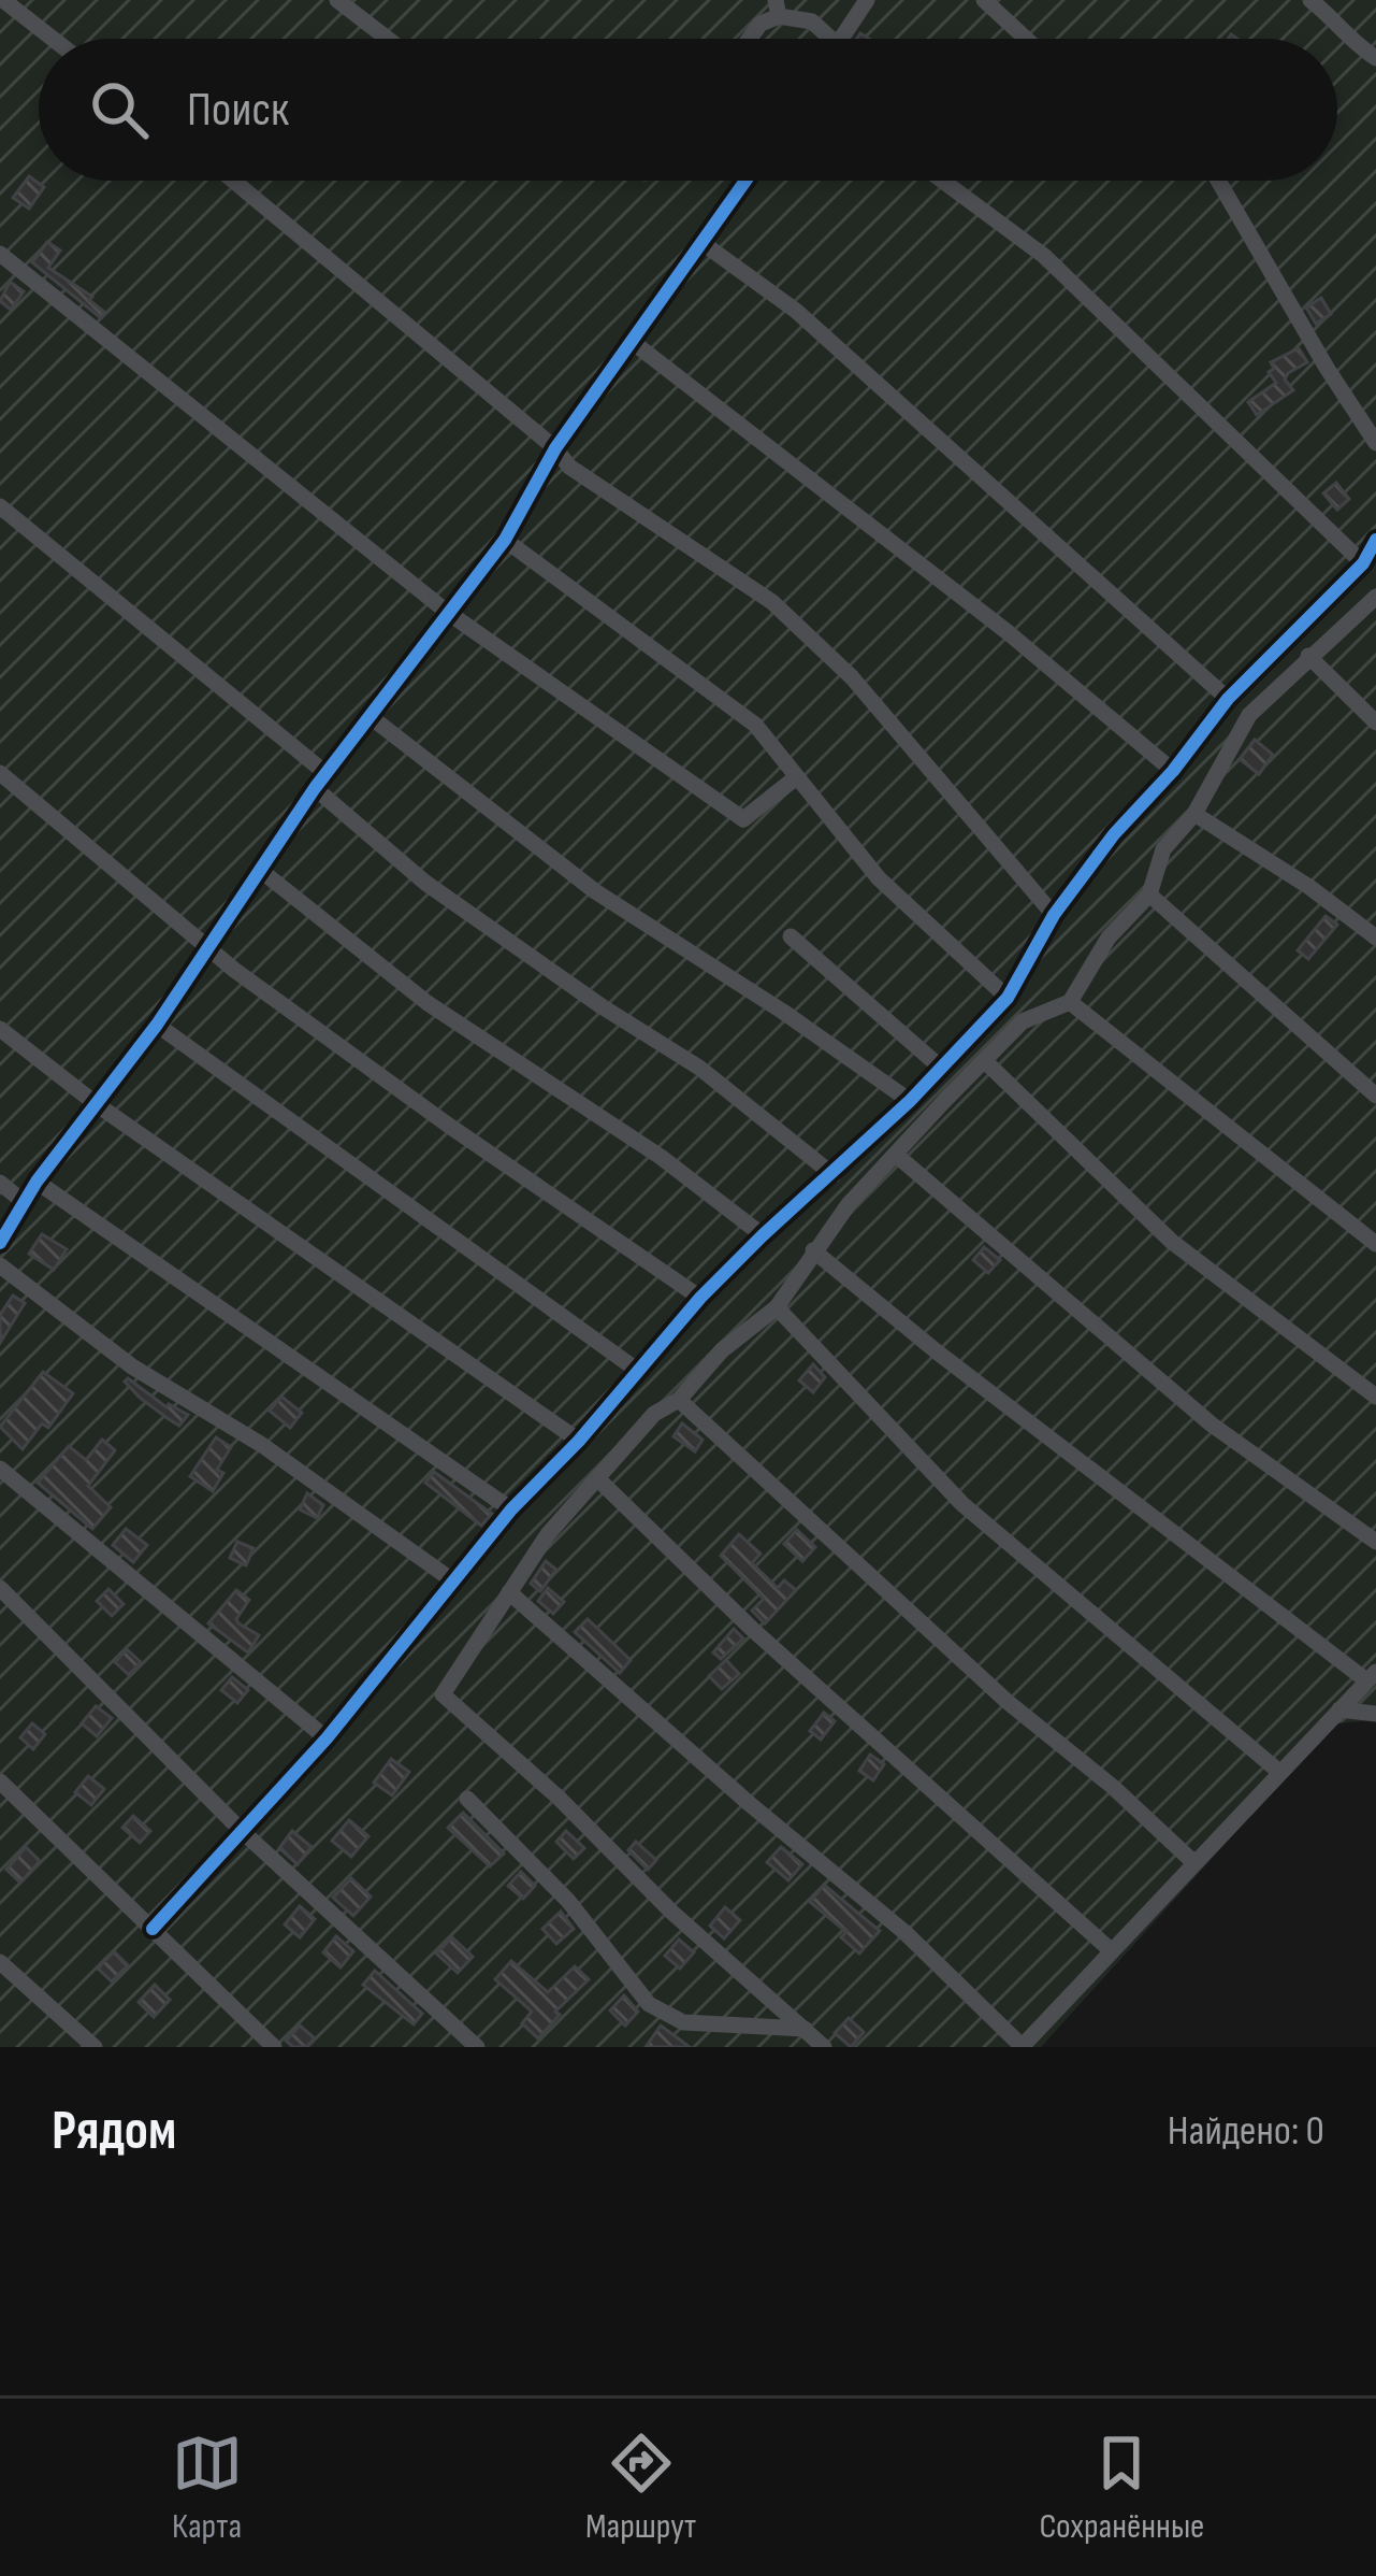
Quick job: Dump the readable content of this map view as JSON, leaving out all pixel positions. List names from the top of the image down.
{
  "page": {
    "search": "Поиск",
    "heading": ["Рядом", "Найдено: 0"],
    "nav": ["Карта", "Маршрут", "Сохранённые"]
  }
}
